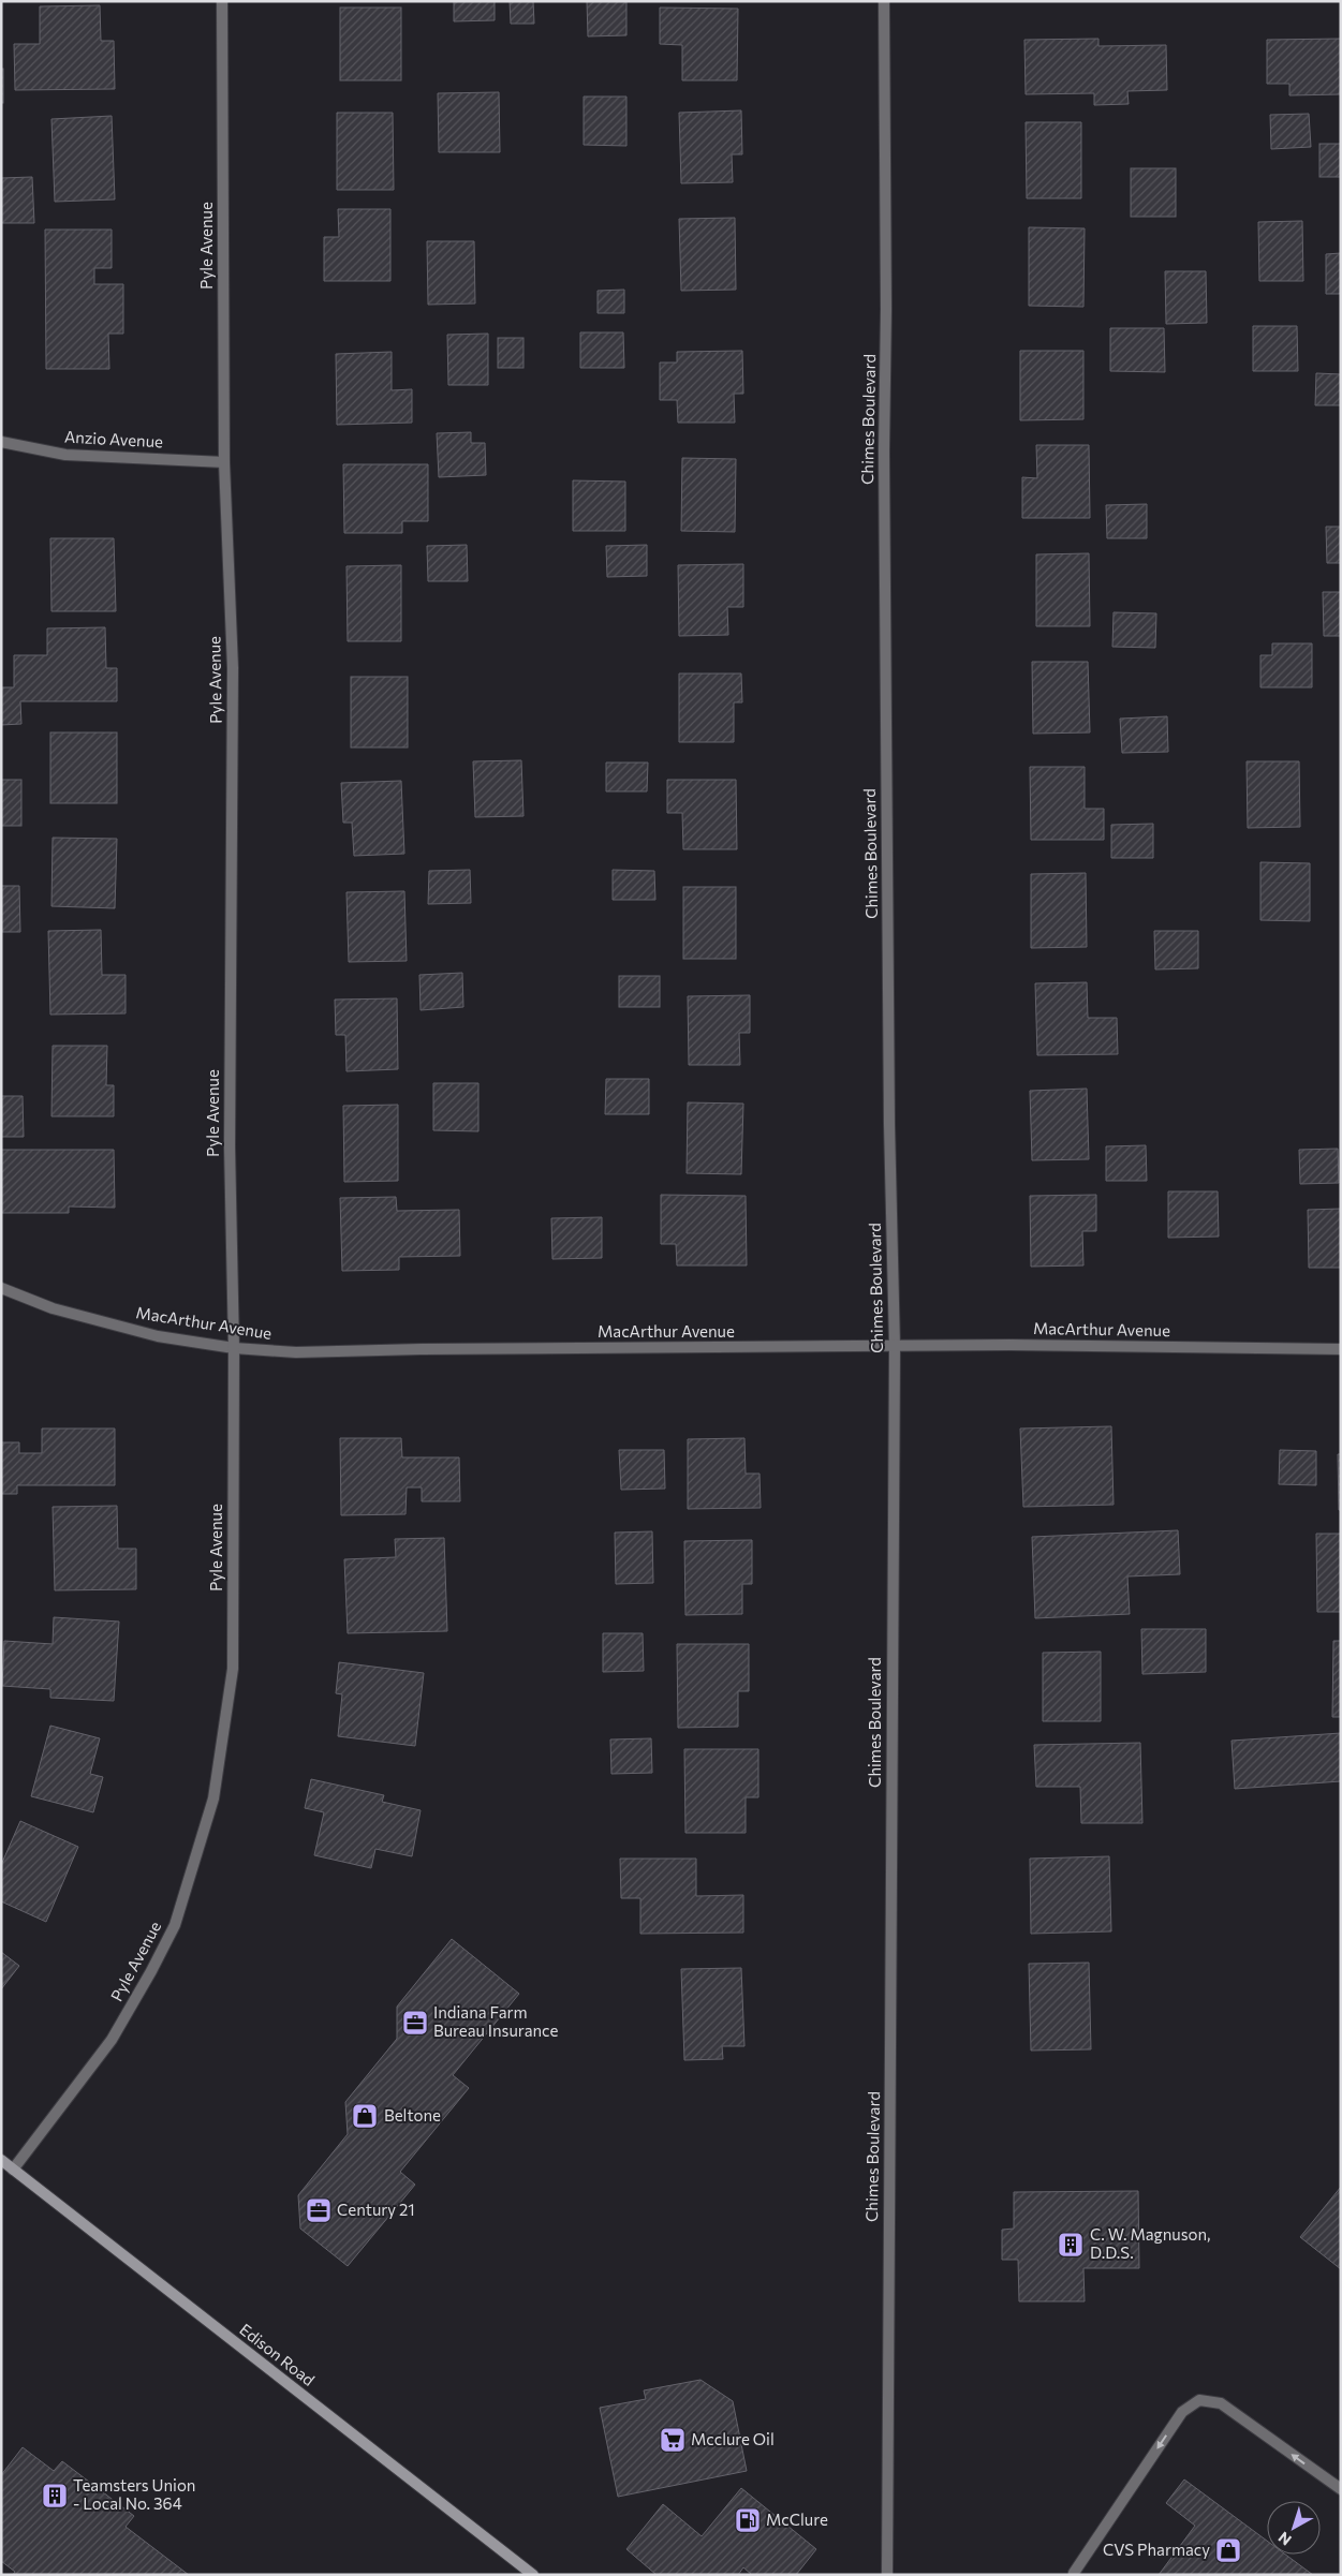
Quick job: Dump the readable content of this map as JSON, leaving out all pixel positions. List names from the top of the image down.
{
  "streets": {
    "main road": ["Edison Road"],
    "street": [
      "Pyle Avenue",
      "Chimes Boulevard",
      "Anzio Avenue",
      "MacArthur Avenue"
    ]
  },
  "crossings": [
    ["Pyle Avenue", "Anzio Avenue"],
    ["Pyle Avenue", "MacArthur Avenue"],
    ["Pyle Avenue", "Edison Road"],
    ["Chimes Boulevard", "MacArthur Avenue"]
  ],
  "places": {
    "office": ["Indiana Farm Bureau Insurance", "Century 21"],
    "shop": ["Beltone", "CVS Pharmacy"],
    "building": ["C. W. Magnuson, D.D.S.", "Teamsters Union - Local No. 364"],
    "supermarket": ["Mcclure Oil"],
    "fuel station": ["McClure"]
  },
  "north": "bottom left"
}
